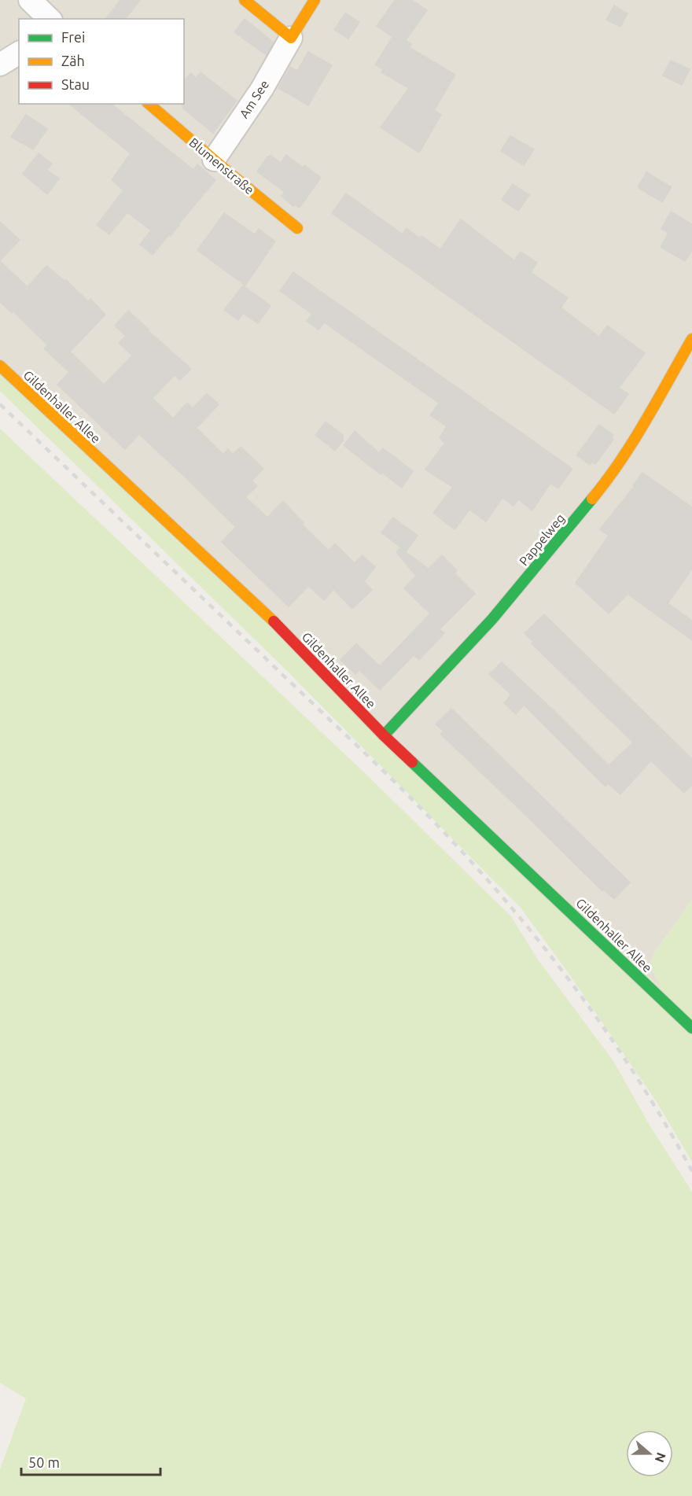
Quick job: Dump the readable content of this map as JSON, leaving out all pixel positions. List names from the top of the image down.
{
  "streets": {
    "street": [
      "Am See",
      "Blumenstraße",
      "Gildenhaller Allee",
      "Pappelweg"
    ]
  },
  "crossings": [
    ["Am See", "Blumenstraße"],
    ["Gildenhaller Allee", "Pappelweg"]
  ],
  "legend": ["Frei", "Zäh", "Stau"],
  "scale_bar": "50 m",
  "north": "right"
}
